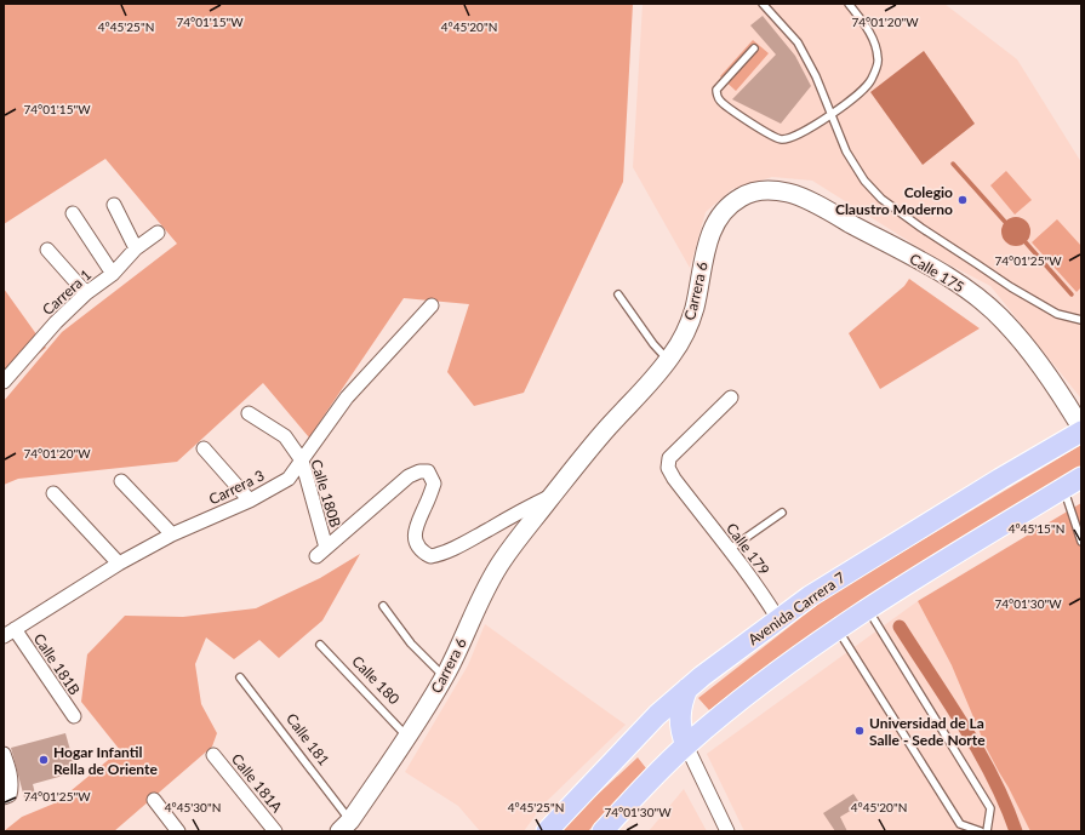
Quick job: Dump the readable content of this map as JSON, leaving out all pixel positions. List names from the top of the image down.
{
  "streets": {
    "main road": ["Avenida Carrera 7"],
    "street": [
      "Calle 175",
      "Carrera 6",
      "Carrera 1",
      "Carrera 3",
      "Calle 180B",
      "Calle 179",
      "Calle 181B",
      "Calle 181A"
    ],
    "lane": ["Calle 180", "Calle 181"]
  },
  "crossings": [
    ["Calle 175", "Carrera 6"],
    ["Calle 175", "Avenida Carrera 7"],
    ["Carrera 6", "Calle 180B"],
    ["Carrera 6", "Calle 180"],
    ["Carrera 6", "Calle 181"],
    ["Carrera 3", "Calle 180B"],
    ["Carrera 3", "Calle 181B"],
    ["Calle 179", "Avenida Carrera 7"]
  ],
  "places": ["Colegio Claustro Moderno", "Universidad de La Salle - Sede Norte", "Hogar Infantil Rella de Oriente"],
  "coordinates": [
    "74°01'15\"W",
    "74°01'20\"W",
    "4°45'25\"N",
    "4°45'20\"N",
    "74°01'25\"W",
    "4°45'15\"N",
    "74°01'30\"W",
    "4°45'30\"N"
  ]
}
